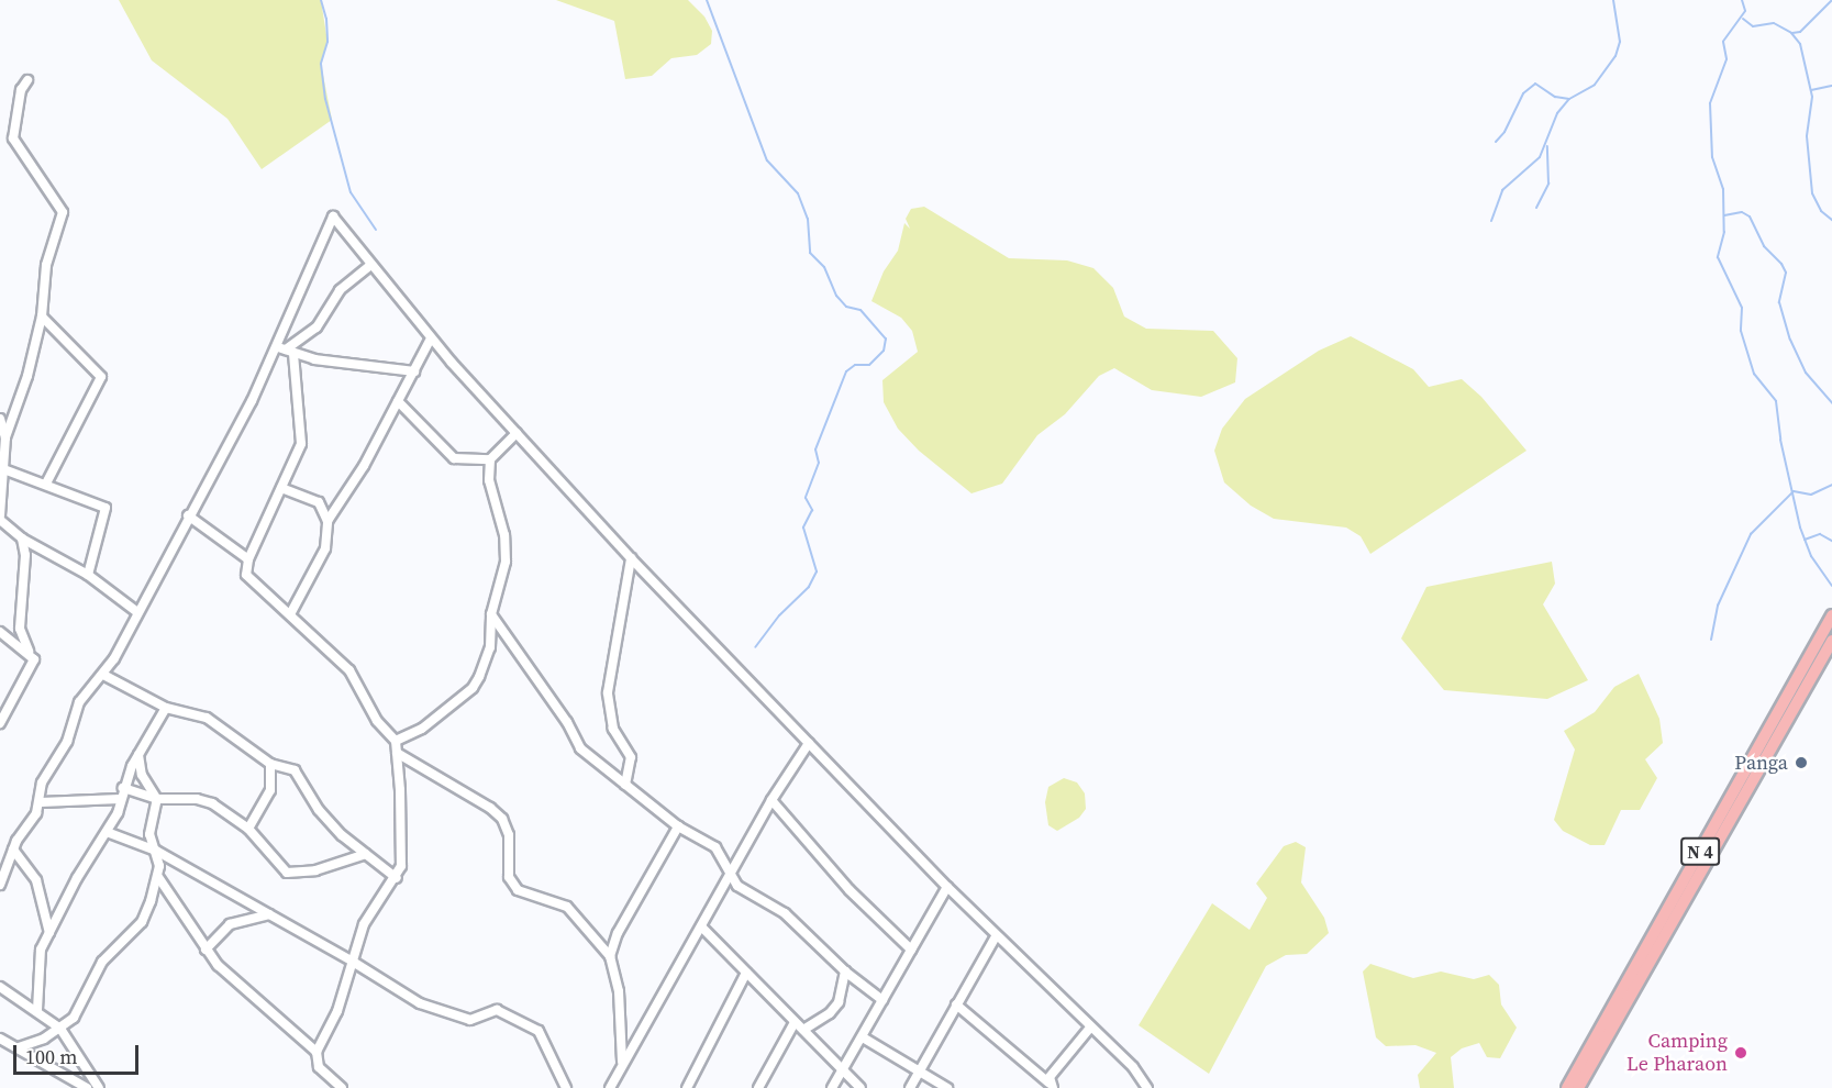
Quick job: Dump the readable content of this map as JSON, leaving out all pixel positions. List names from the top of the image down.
{
  "streets": {
    "highway": ["N 4"]
  },
  "places": ["Panga", "Camping Le Pharaon"],
  "scale_bar": "100 m"
}
